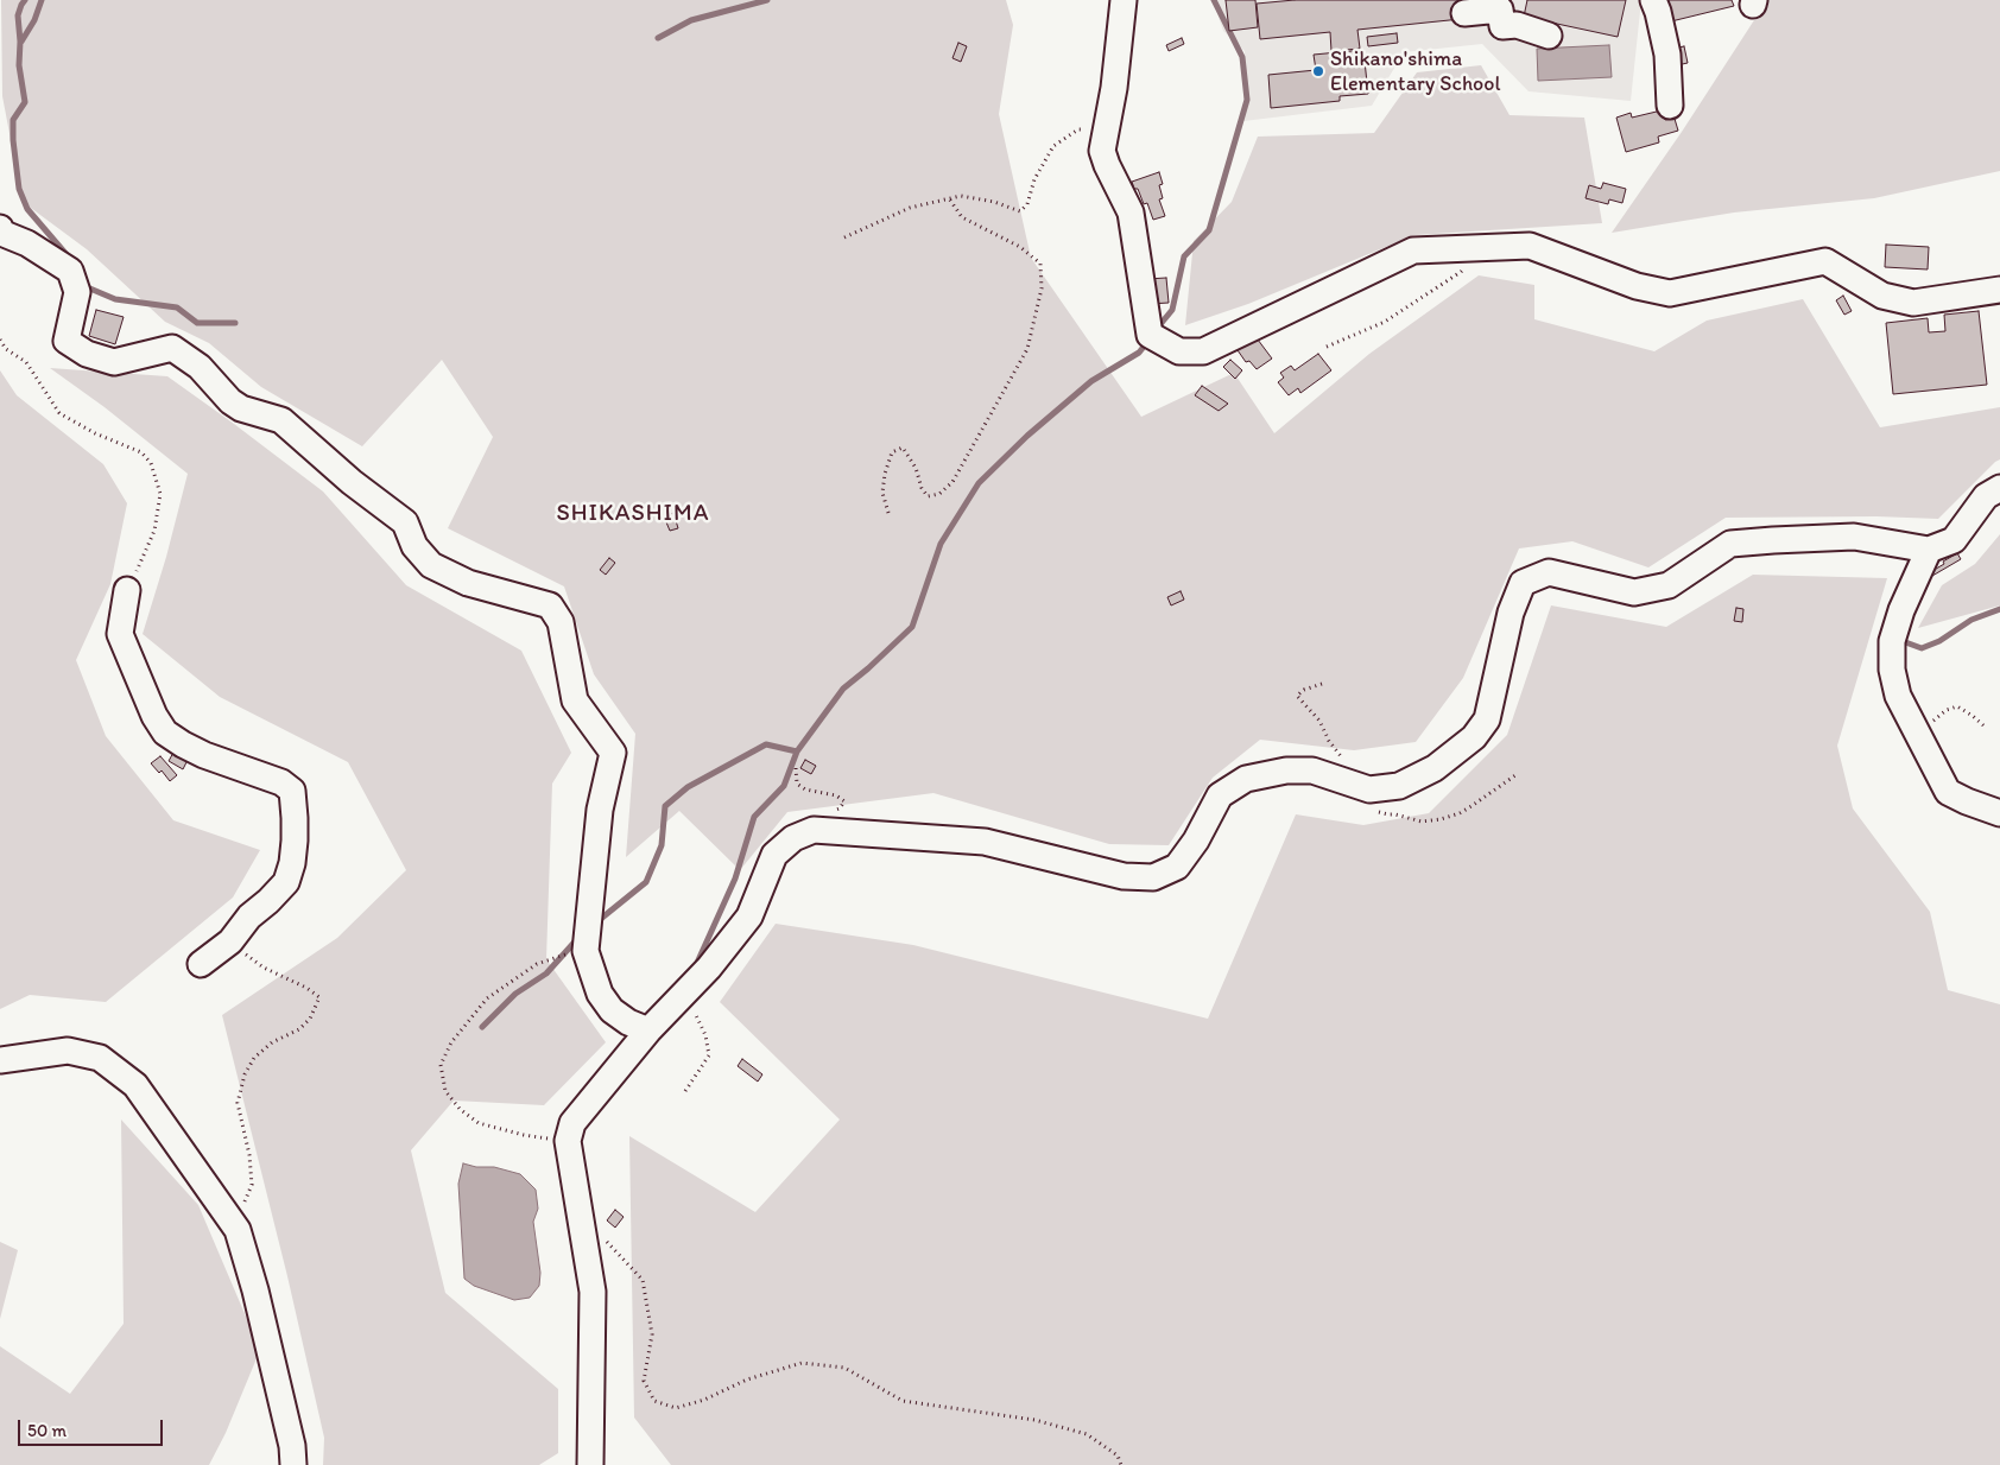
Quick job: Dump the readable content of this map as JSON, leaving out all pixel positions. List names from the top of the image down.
{
  "districts": ["SHIKASHIMA"],
  "places": ["Shikano'shima Elementary School"],
  "scale_bar": "50 m"
}
